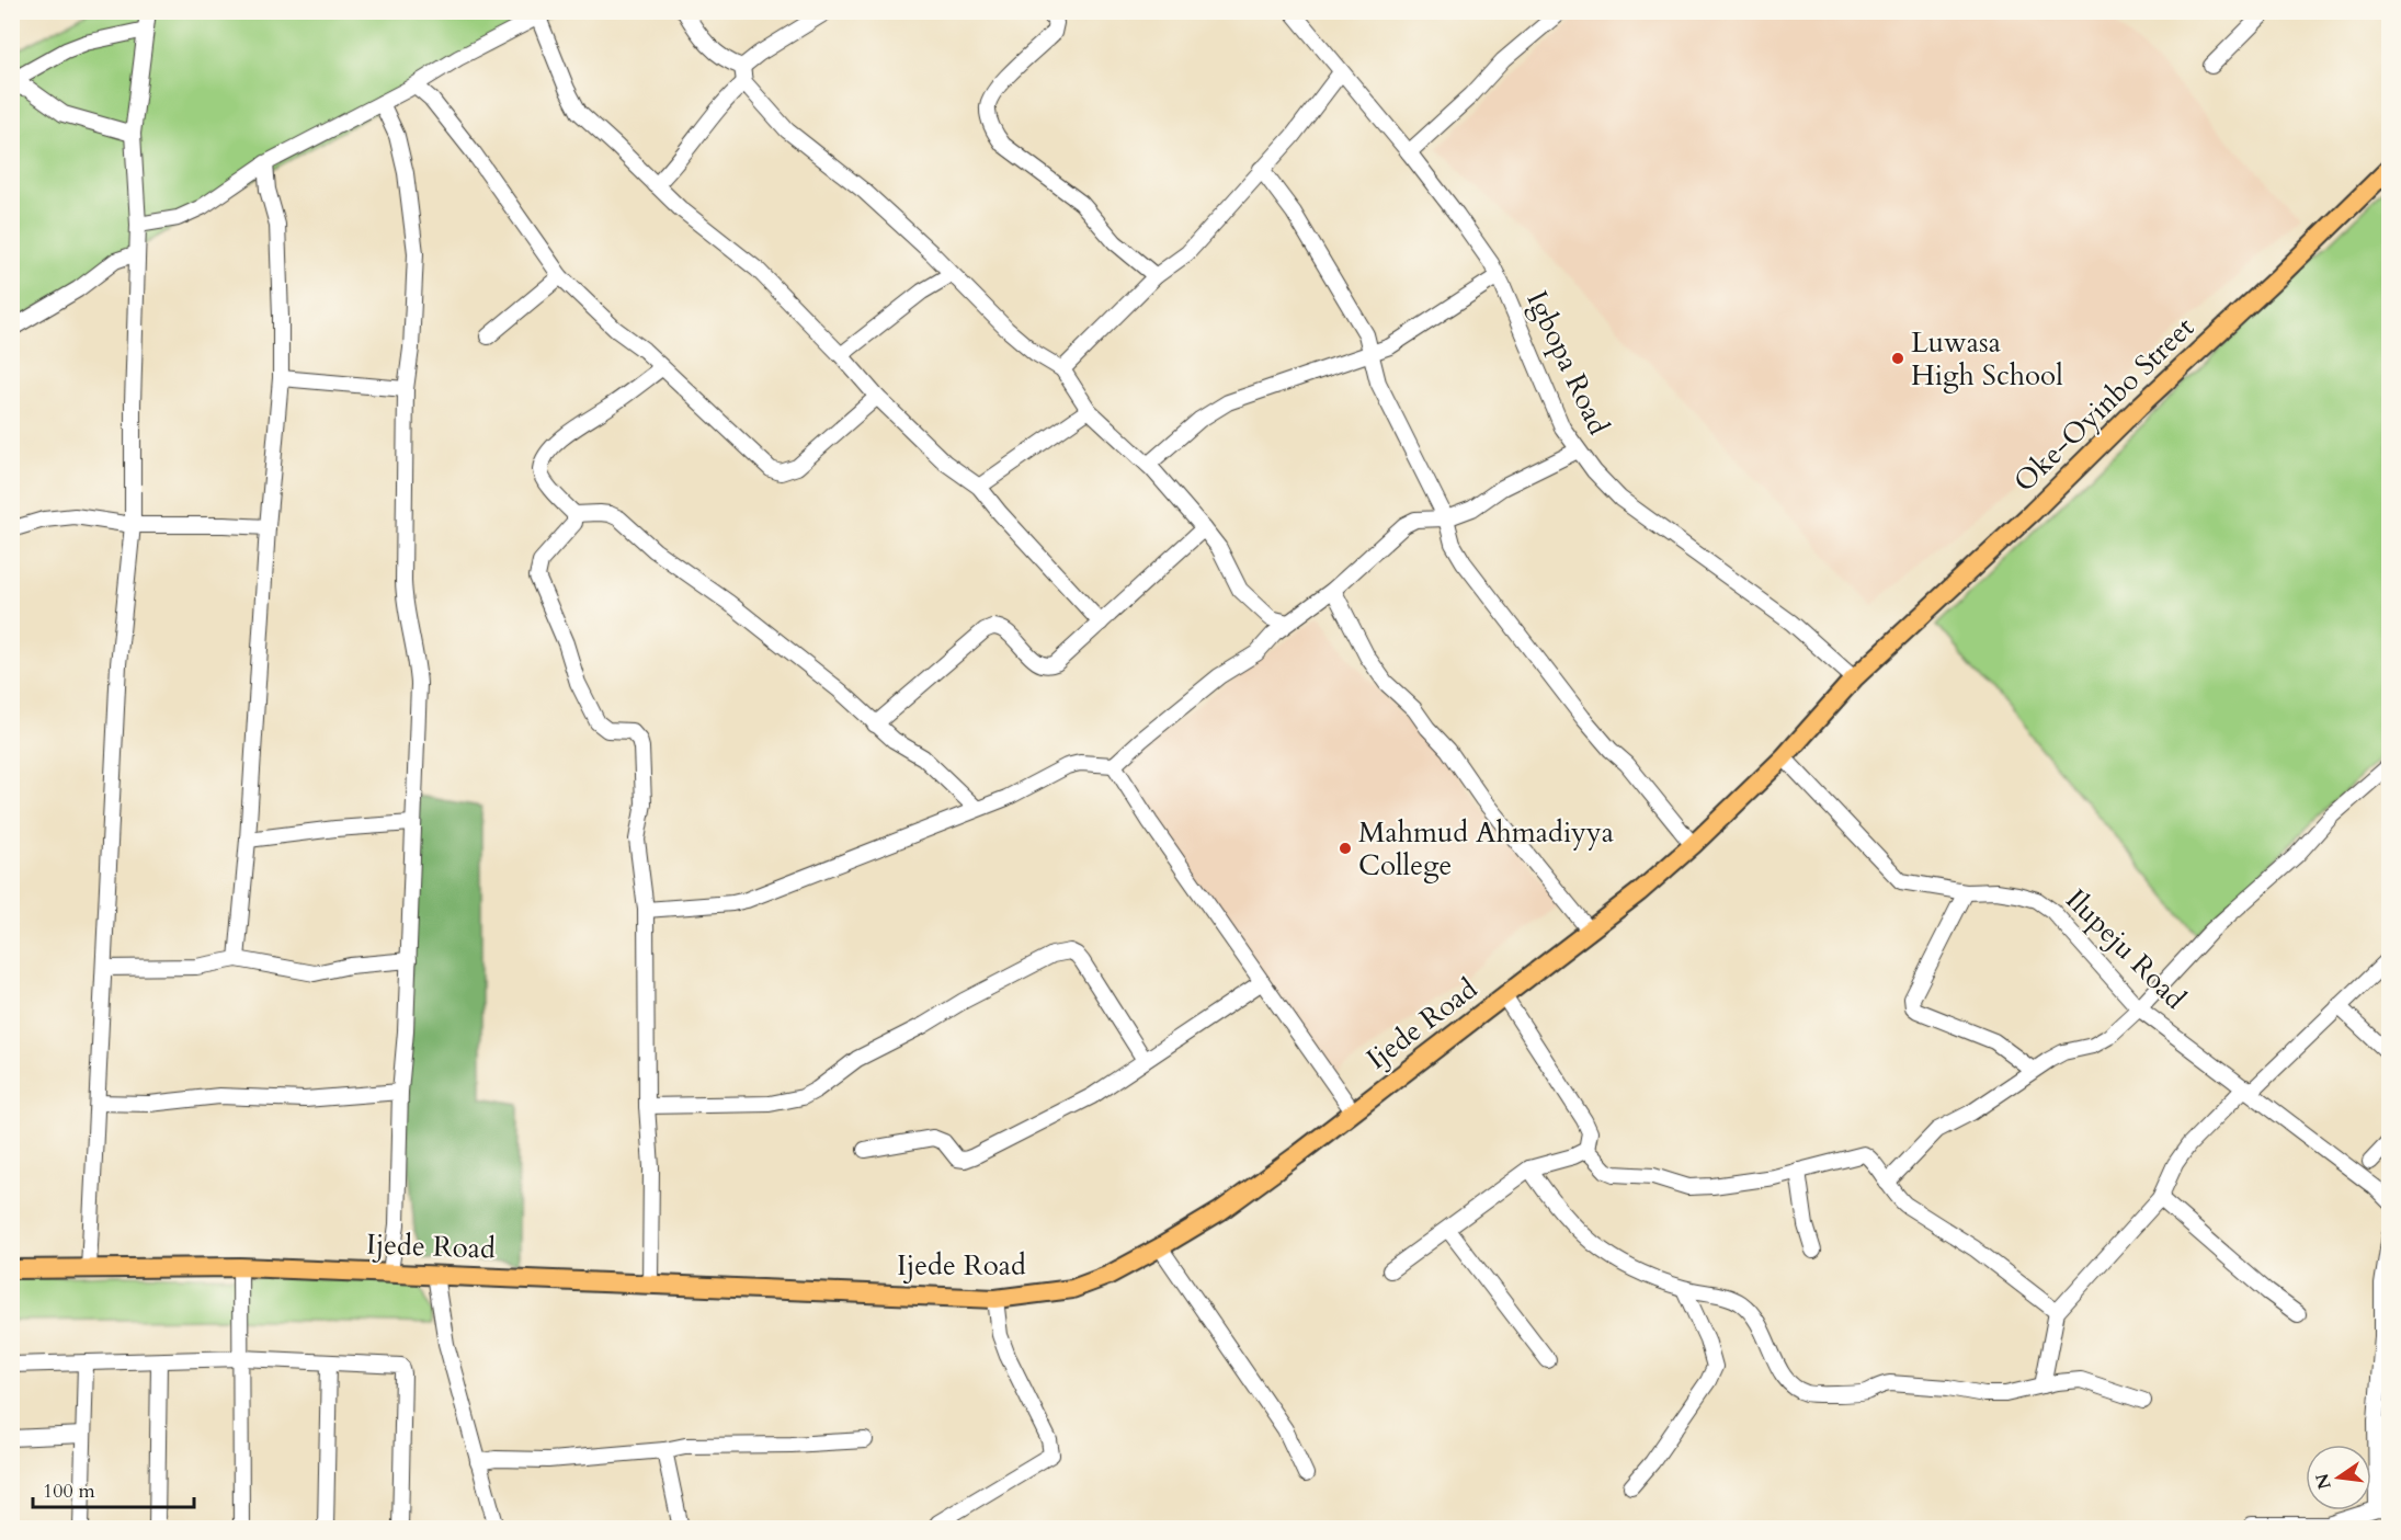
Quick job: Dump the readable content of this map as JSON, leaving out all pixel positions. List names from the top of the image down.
{
  "streets": {
    "main road": ["Oke-Oyinbo Street", "Ijede Road"],
    "street": ["Igbopa Road", "Ilupeju Road"]
  },
  "crossings": [
    ["Igbopa Road", "Oke-Oyinbo Street"],
    ["Igbopa Road", "Ijede Road"],
    ["Oke-Oyinbo Street", "Ijede Road"],
    ["Ilupeju Road", "Ijede Road"]
  ],
  "places": ["Luwasa High School", "Mahmud Ahmadiyya College"],
  "scale_bar": "100 m",
  "north": "left"
}
